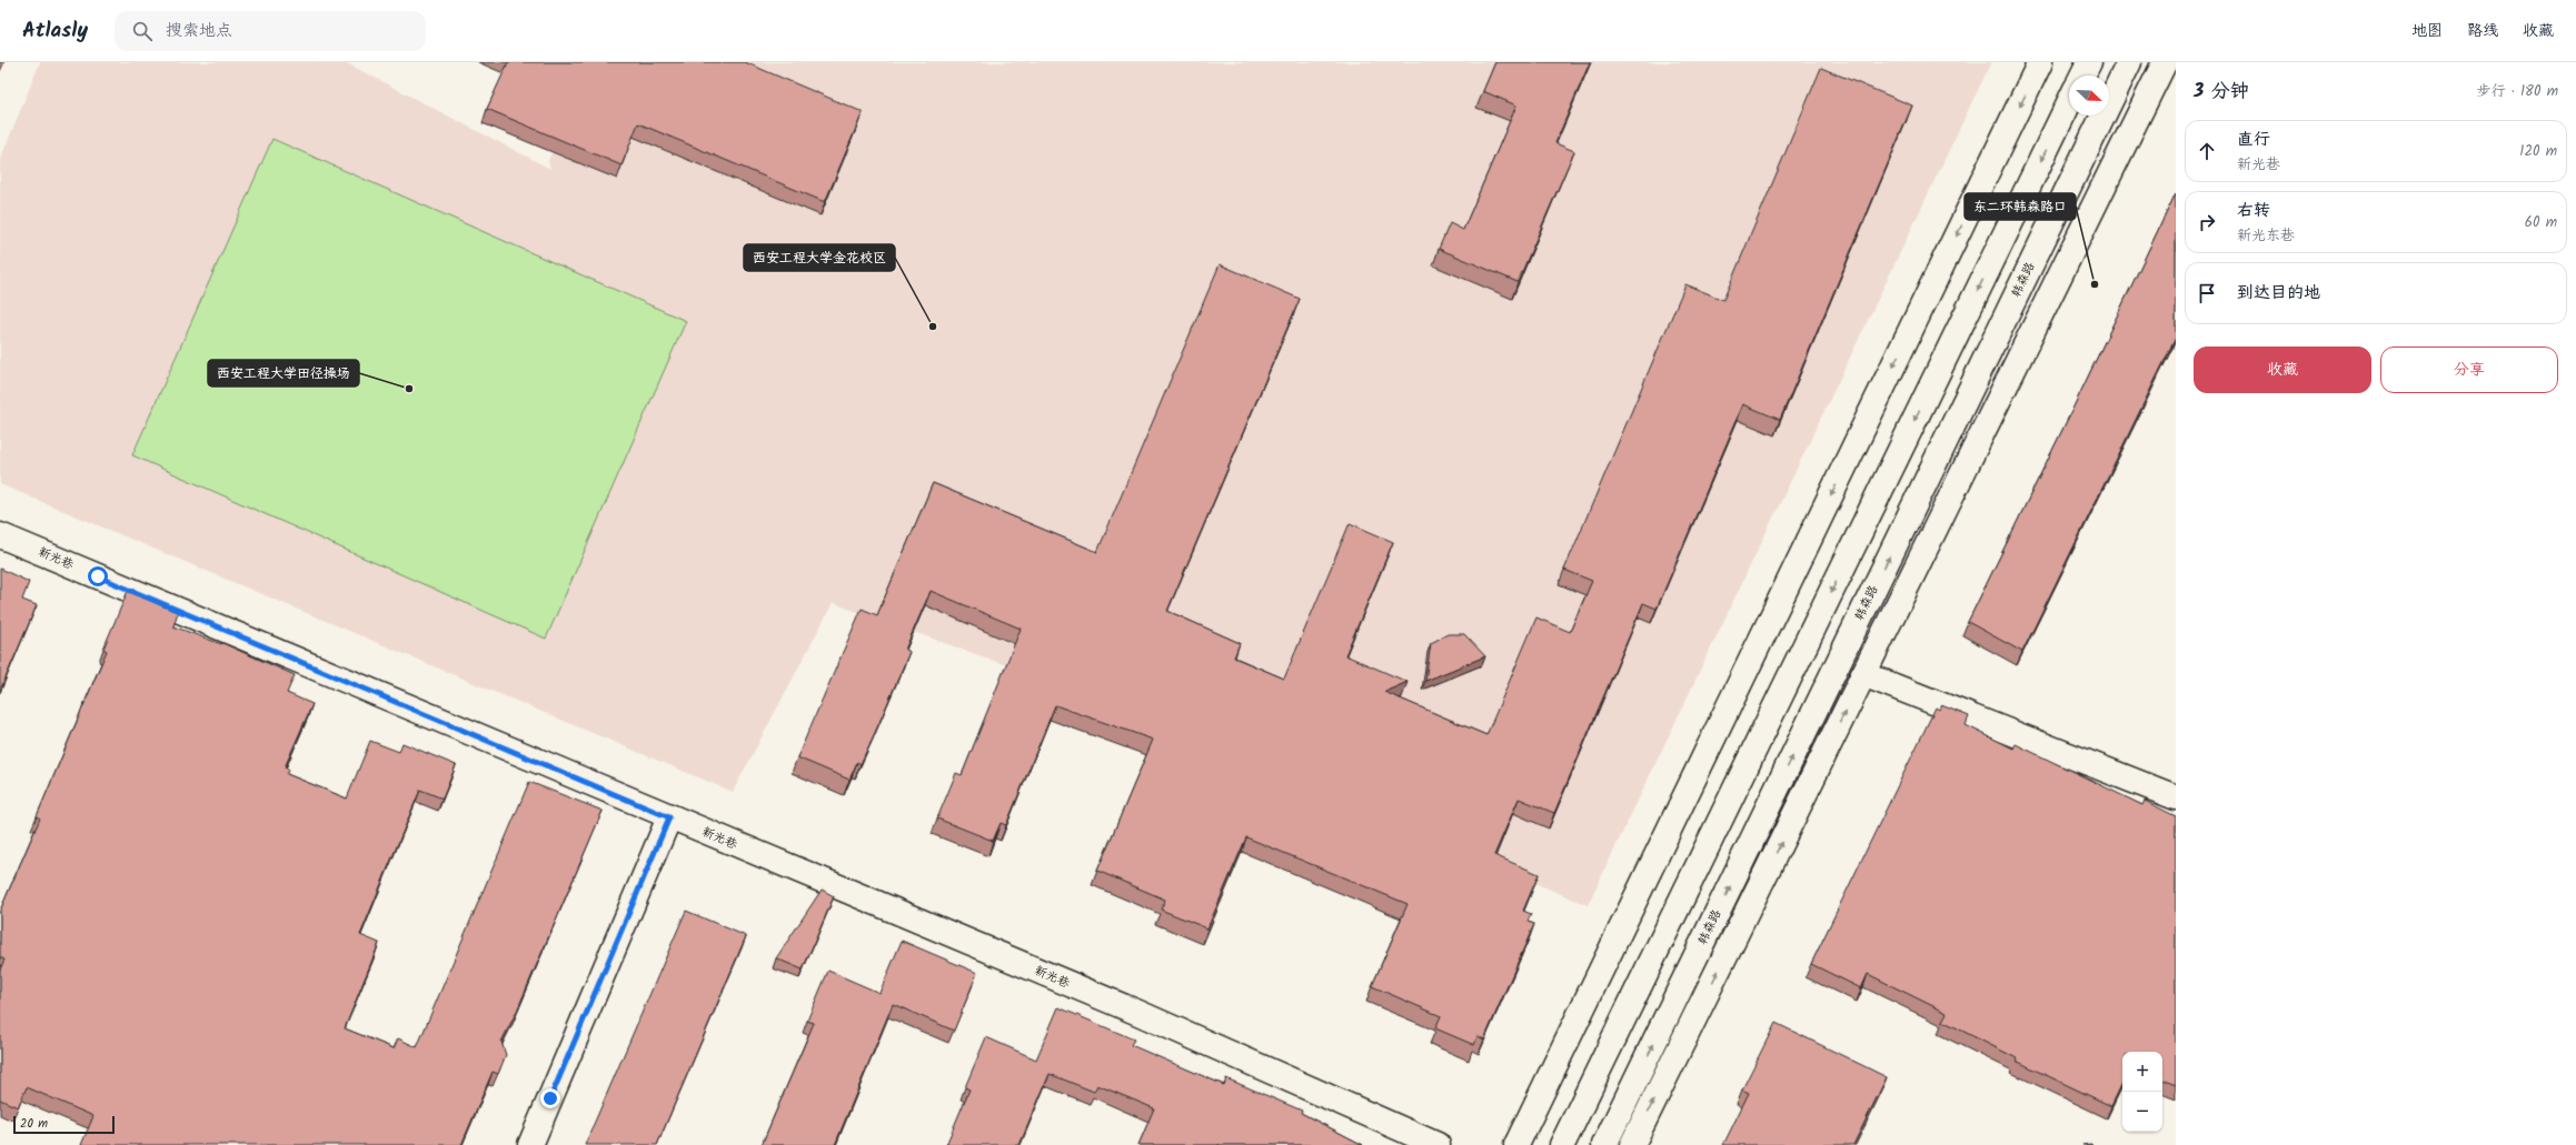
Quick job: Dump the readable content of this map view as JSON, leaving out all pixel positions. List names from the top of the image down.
{
  "streets": {
    "street": ["韩森路", "新光巷"]
  },
  "places": ["东二环韩森路口", "西安工程大学金花校区", "西安工程大学田径操场"],
  "scale_bar": "20 m",
  "north": "bottom right",
  "page": {
    "header": "Atlasly",
    "search": "搜索地点",
    "nav": ["地图", "路线", "收藏"],
    "heading": ["3 分钟", "步行 · 180 m"],
    "list": [
      ["直行", "新光巷", "120 m"],
      ["右转", "新光东巷", "60 m"],
      "到达目的地"
    ],
    "buttons": ["收藏", "分享"],
    "map_buttons": ["+", "−"],
    "scale": "20 m"
  }
}
